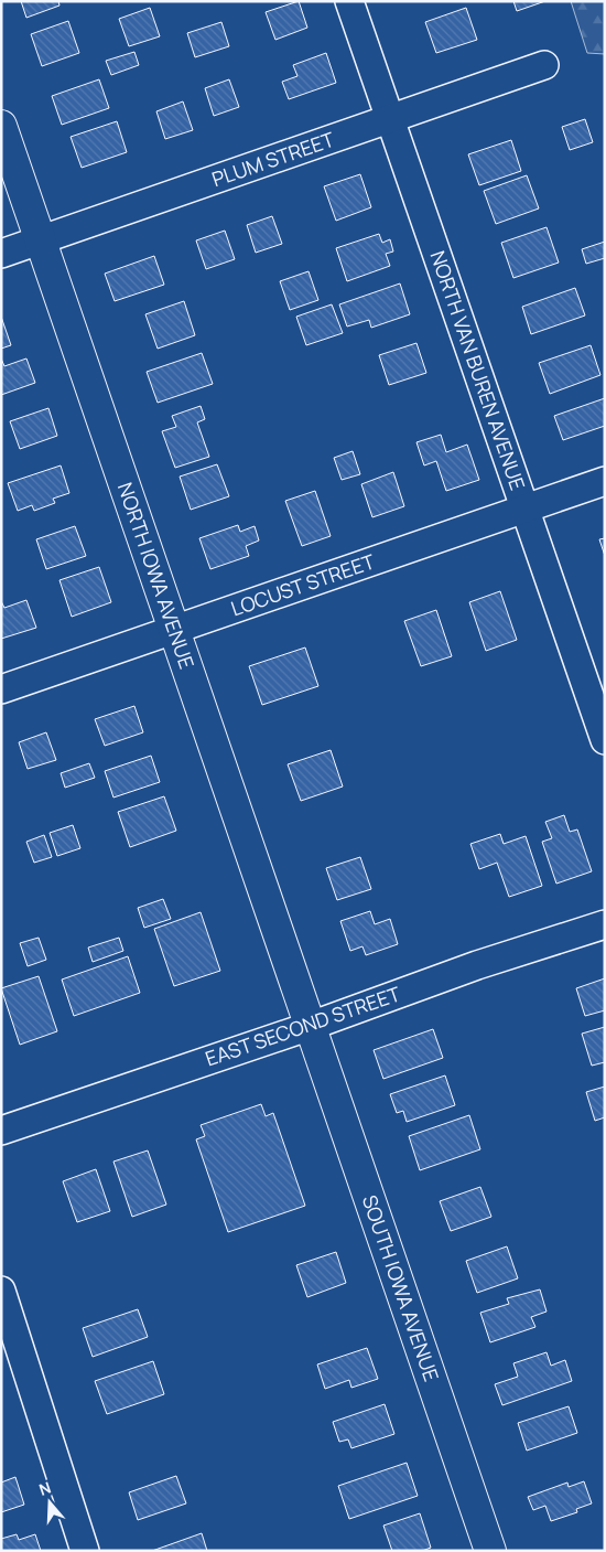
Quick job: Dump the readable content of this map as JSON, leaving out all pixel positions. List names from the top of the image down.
{
  "streets": {
    "main road": ["NORTH IOWA AVENUE", "SOUTH IOWA AVENUE"],
    "street": [
      "PLUM STREET",
      "NORTH VAN BUREN AVENUE",
      "LOCUST STREET",
      "EAST SECOND STREET"
    ]
  },
  "crossings": [
    ["PLUM STREET", "NORTH VAN BUREN AVENUE"],
    ["PLUM STREET", "NORTH IOWA AVENUE"],
    ["NORTH VAN BUREN AVENUE", "LOCUST STREET"],
    ["NORTH IOWA AVENUE", "LOCUST STREET"],
    ["NORTH IOWA AVENUE", "EAST SECOND STREET"],
    ["NORTH IOWA AVENUE", "SOUTH IOWA AVENUE"],
    ["EAST SECOND STREET", "SOUTH IOWA AVENUE"]
  ],
  "north": "top"
}
